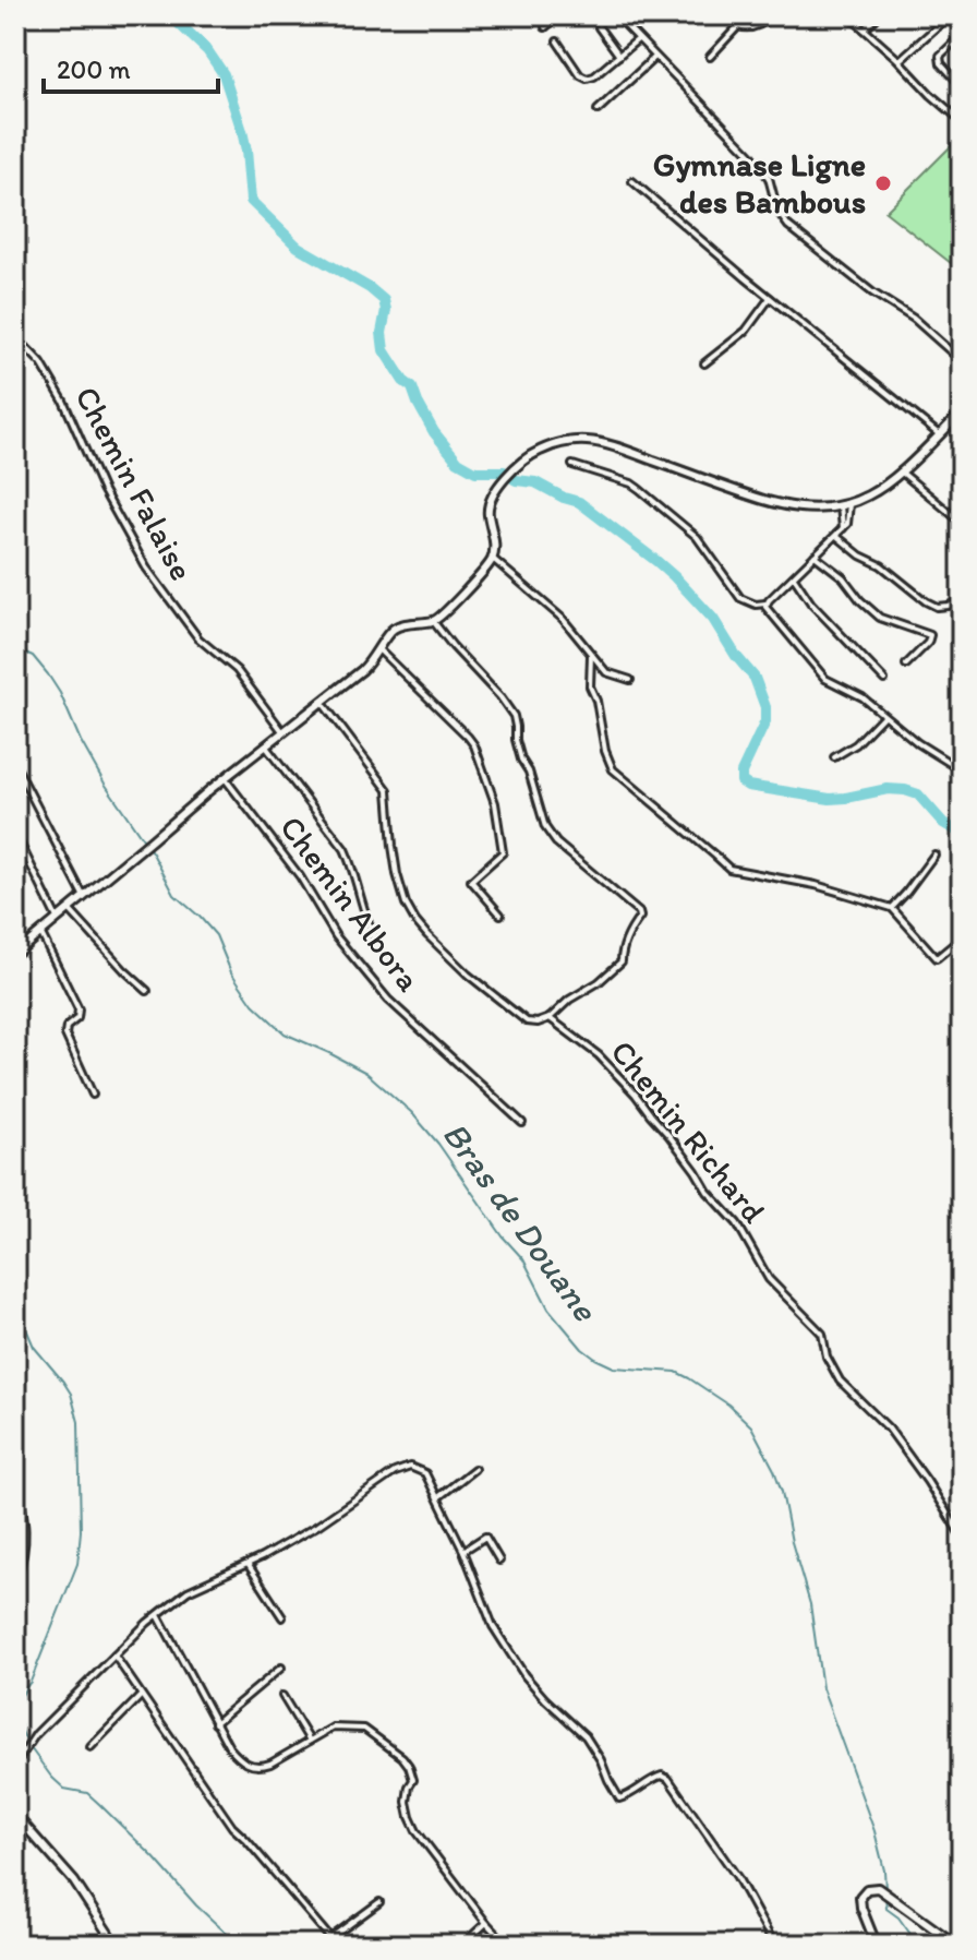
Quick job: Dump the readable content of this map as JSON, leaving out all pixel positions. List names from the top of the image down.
{
  "streets": {
    "street": ["Chemin Falaise", "Chemin Albora", "Chemin Richard"]
  },
  "water": ["Bras de Douane"],
  "places": ["Gymnase Ligne des Bambous"],
  "scale_bar": "200 m"
}
